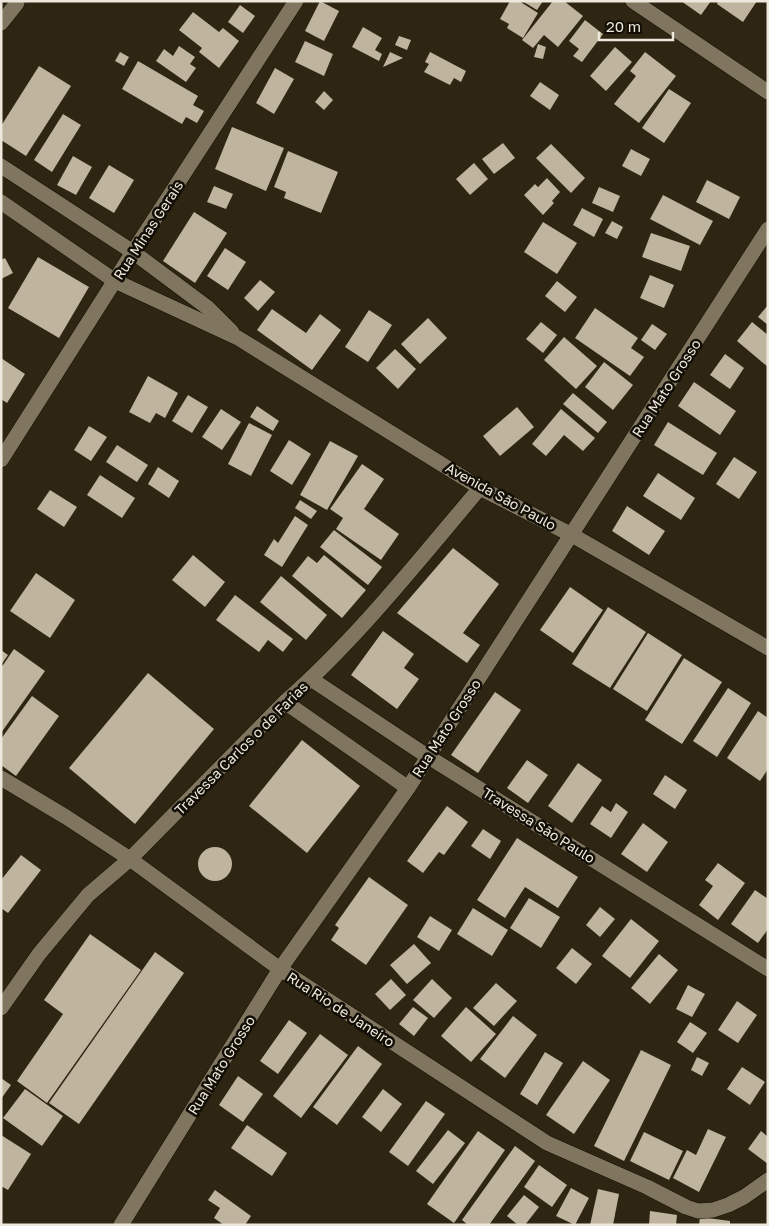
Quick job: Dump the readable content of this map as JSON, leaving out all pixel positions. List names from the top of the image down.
{
  "streets": {
    "street": [
      "Rua Minas Gerais",
      "Rua Mato Grosso",
      "Avenida São Paulo",
      "Travessa Carlos o de Farias",
      "Travessa São Paulo",
      "Rua Rio de Janeiro"
    ]
  },
  "crossings": [
    ["Rua Minas Gerais", "Avenida São Paulo"],
    ["Rua Mato Grosso", "Avenida São Paulo"],
    ["Rua Mato Grosso", "Travessa São Paulo"],
    ["Rua Mato Grosso", "Rua Rio de Janeiro"],
    ["Avenida São Paulo", "Travessa Carlos o de Farias"],
    ["Travessa Carlos o de Farias", "Travessa São Paulo"],
    ["Travessa Carlos o de Farias", "Rua Rio de Janeiro"]
  ],
  "scale_bar": "20 m"
}
